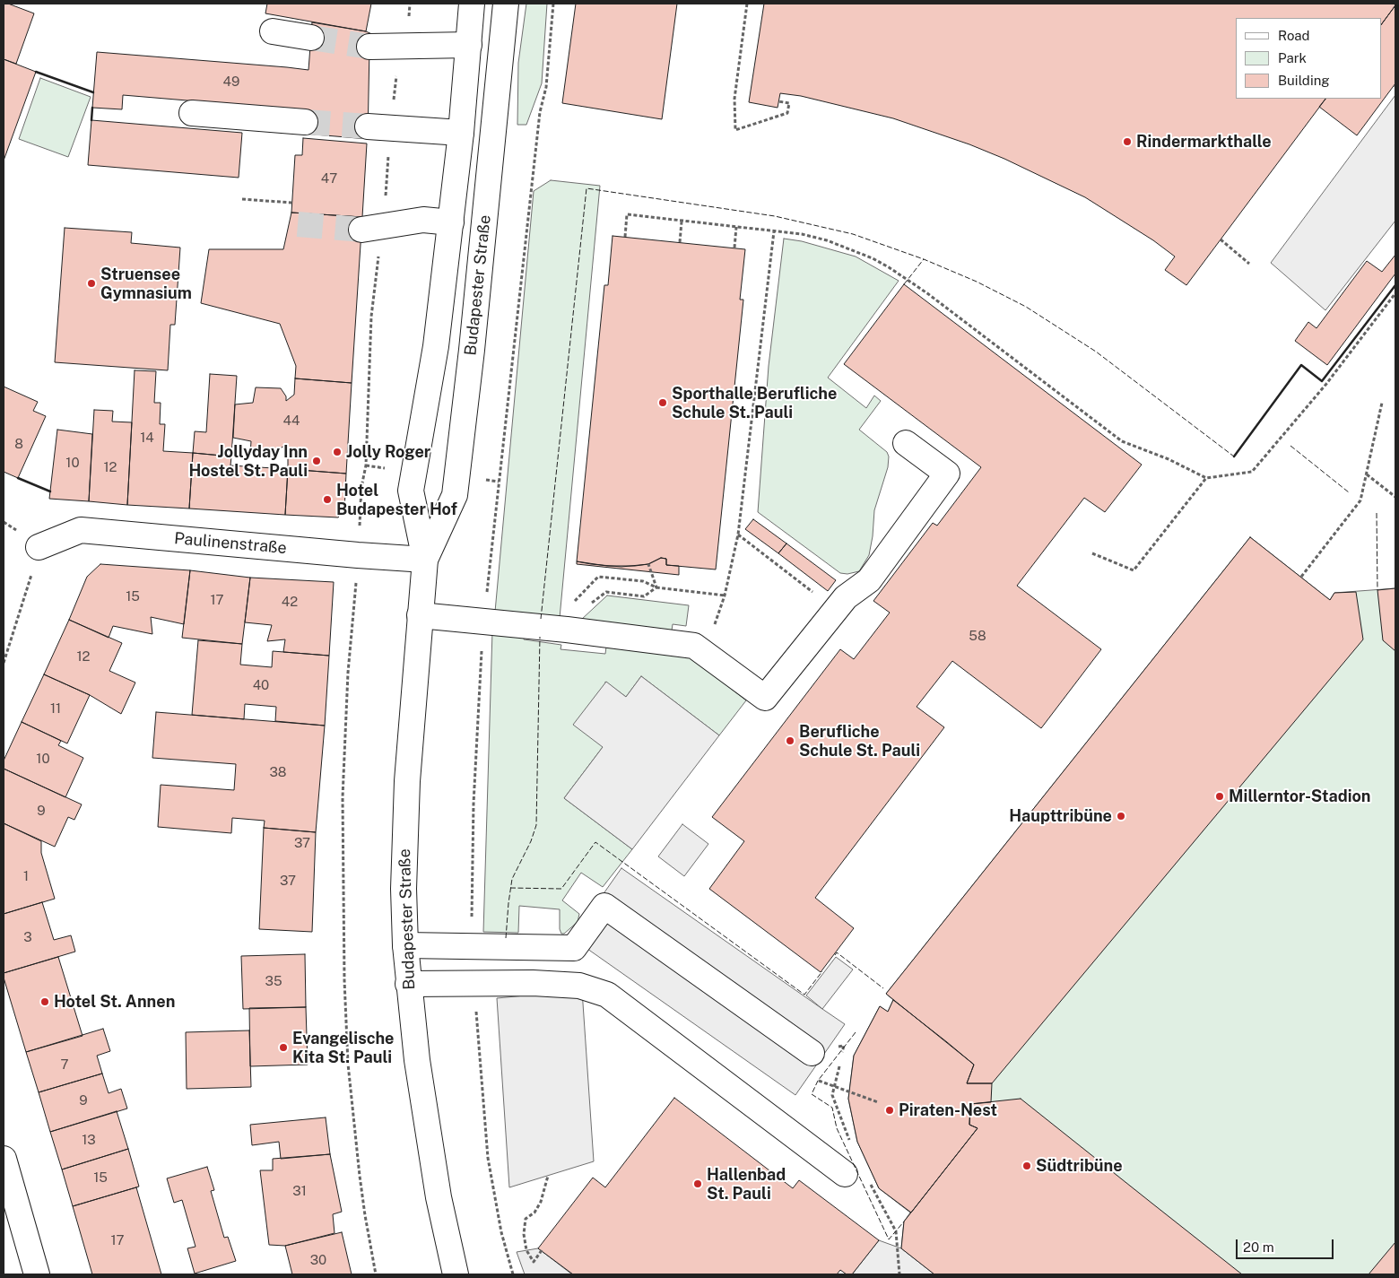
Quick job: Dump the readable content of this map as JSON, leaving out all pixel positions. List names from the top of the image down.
{
  "streets": {
    "main road": ["Budapester Straße", "Paulinenstraße"]
  },
  "crossings": [
    ["Budapester Straße", "Paulinenstraße"]
  ],
  "places": [
    "Rindermarkthalle",
    "Struensee Gymnasium",
    "Sporthalle Berufliche Schule St. Pauli",
    "Jolly Roger",
    "Jollyday Inn Hostel St. Pauli",
    "Hotel Budapester Hof",
    "Berufliche Schule St. Pauli",
    "Millerntor-Stadion",
    "Haupttribüne",
    "Hotel St. Annen",
    "Evangelische Kita St. Pauli",
    "Piraten-Nest",
    "Südtribüne",
    "Hallenbad St. Pauli"
  ],
  "house_numbers": [
    "49",
    "47",
    "44",
    "14",
    "8",
    "10",
    "12",
    "15",
    "17",
    "42",
    "58",
    "12",
    "40",
    "11",
    "10",
    "38",
    "9",
    "37",
    "1",
    "37",
    "3",
    "35",
    "7",
    "9",
    "13",
    "15",
    "31",
    "17",
    "30"
  ],
  "legend": ["Road", "Park", "Building"],
  "scale_bar": "20 m"
}
